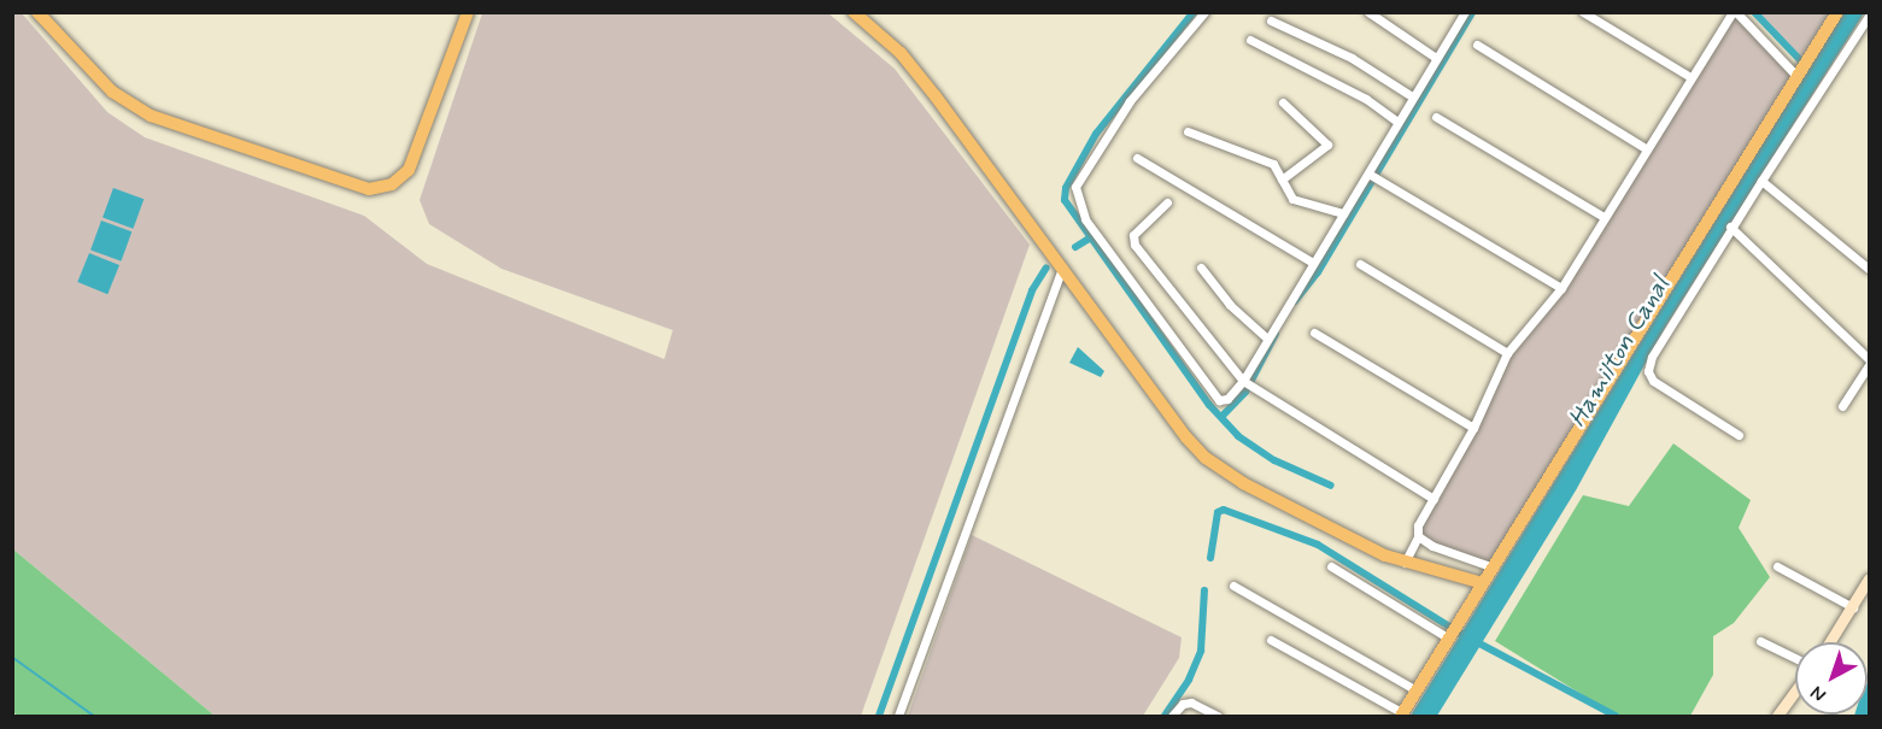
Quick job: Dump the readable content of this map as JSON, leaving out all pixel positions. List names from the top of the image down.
{
  "water": ["Hamilton Canal"],
  "north": "bottom left"
}
